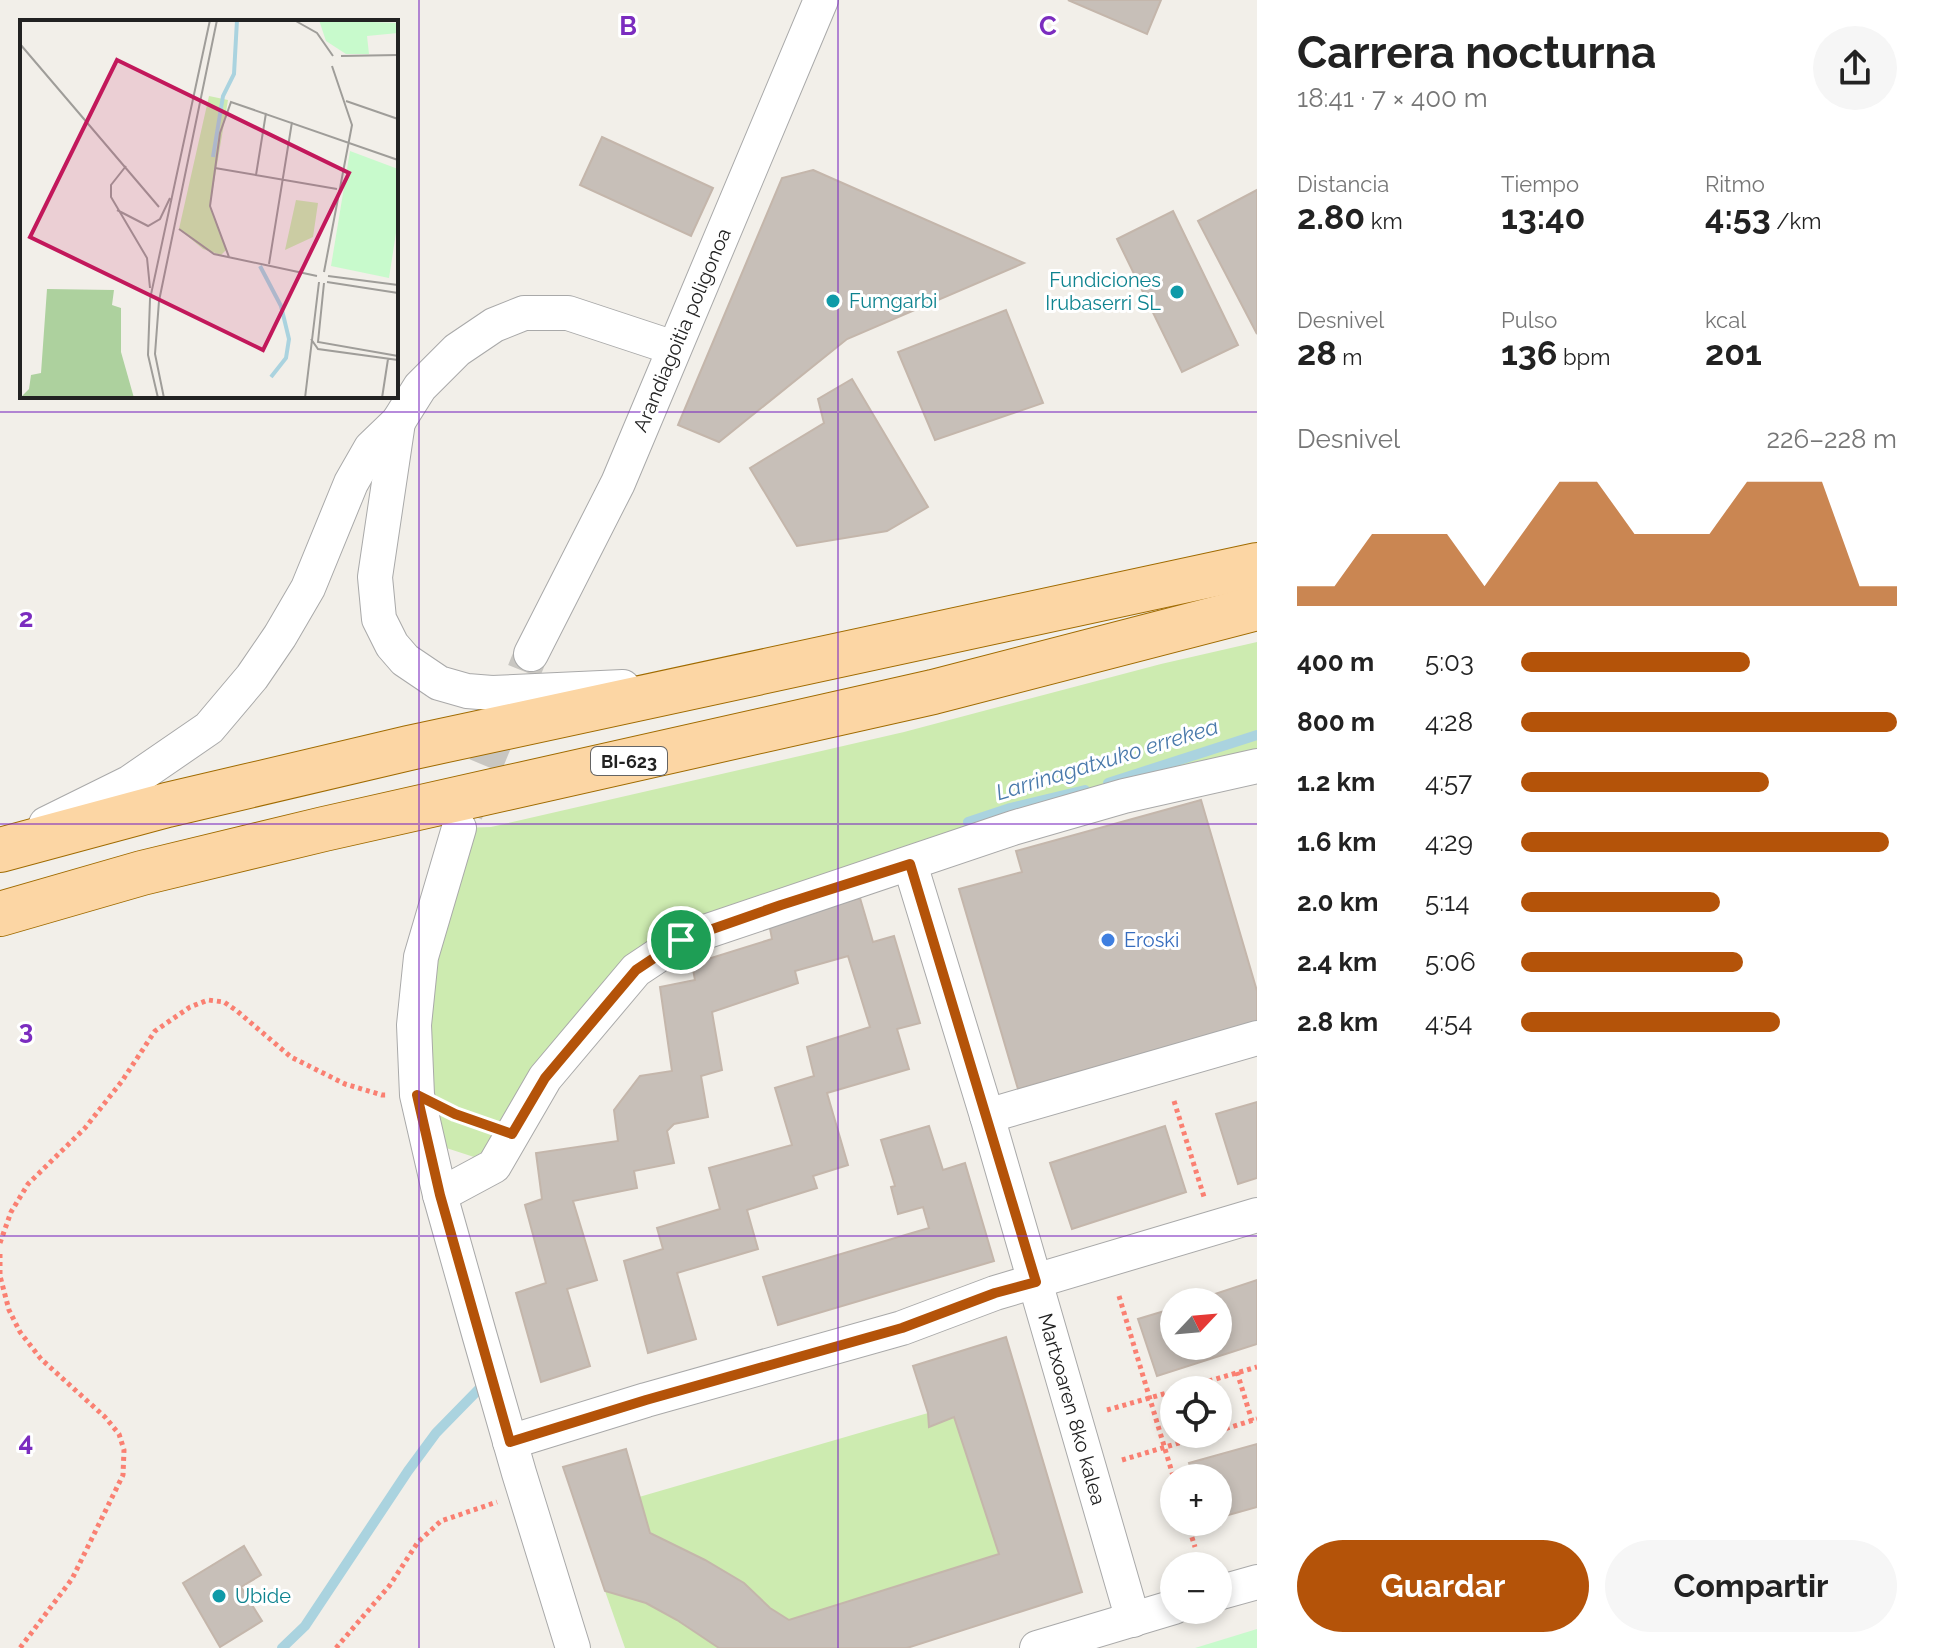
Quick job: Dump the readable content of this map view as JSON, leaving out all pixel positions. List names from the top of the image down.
{
  "streets": {
    "main road": ["BI-623"],
    "street": ["Arandiagoitia poligonoa", "Martxoaren 8ko kalea"]
  },
  "water": ["Larrinagatxuko errekea"],
  "places": [
    "Fundiciones Irubaserri SL",
    "Fumgarbi",
    "Eroski",
    "Ubide"
  ],
  "north": "top right",
  "page": {
    "heading": ["Carrera nocturna", "18:41 · 7 × 400 m"],
    "stats": [
      ["Distancia", "2.80 km"],
      ["Tiempo", "13:40"],
      ["Ritmo", "4:53 /km"],
      ["Desnivel", "28 m"],
      ["Pulso", "136 bpm"],
      ["kcal", "201"]
    ],
    "chart": ["Desnivel", "226–228 m"],
    "list": [
      {
        "name": "400 m",
        "note": "5:03"
      },
      {
        "name": "800 m",
        "note": "4:28"
      },
      {
        "name": "1.2 km",
        "note": "4:57"
      },
      {
        "name": "1.6 km",
        "note": "4:29"
      },
      {
        "name": "2.0 km",
        "note": "5:14"
      },
      {
        "name": "2.4 km",
        "note": "5:06"
      },
      {
        "name": "2.8 km",
        "note": "4:54"
      }
    ],
    "map_buttons": ["+", "−"],
    "buttons": ["Guardar", "Compartir"]
  },
  "grid": {
    "columns": ["B", "C"],
    "rows": ["2", "3", "4"]
  }
}
